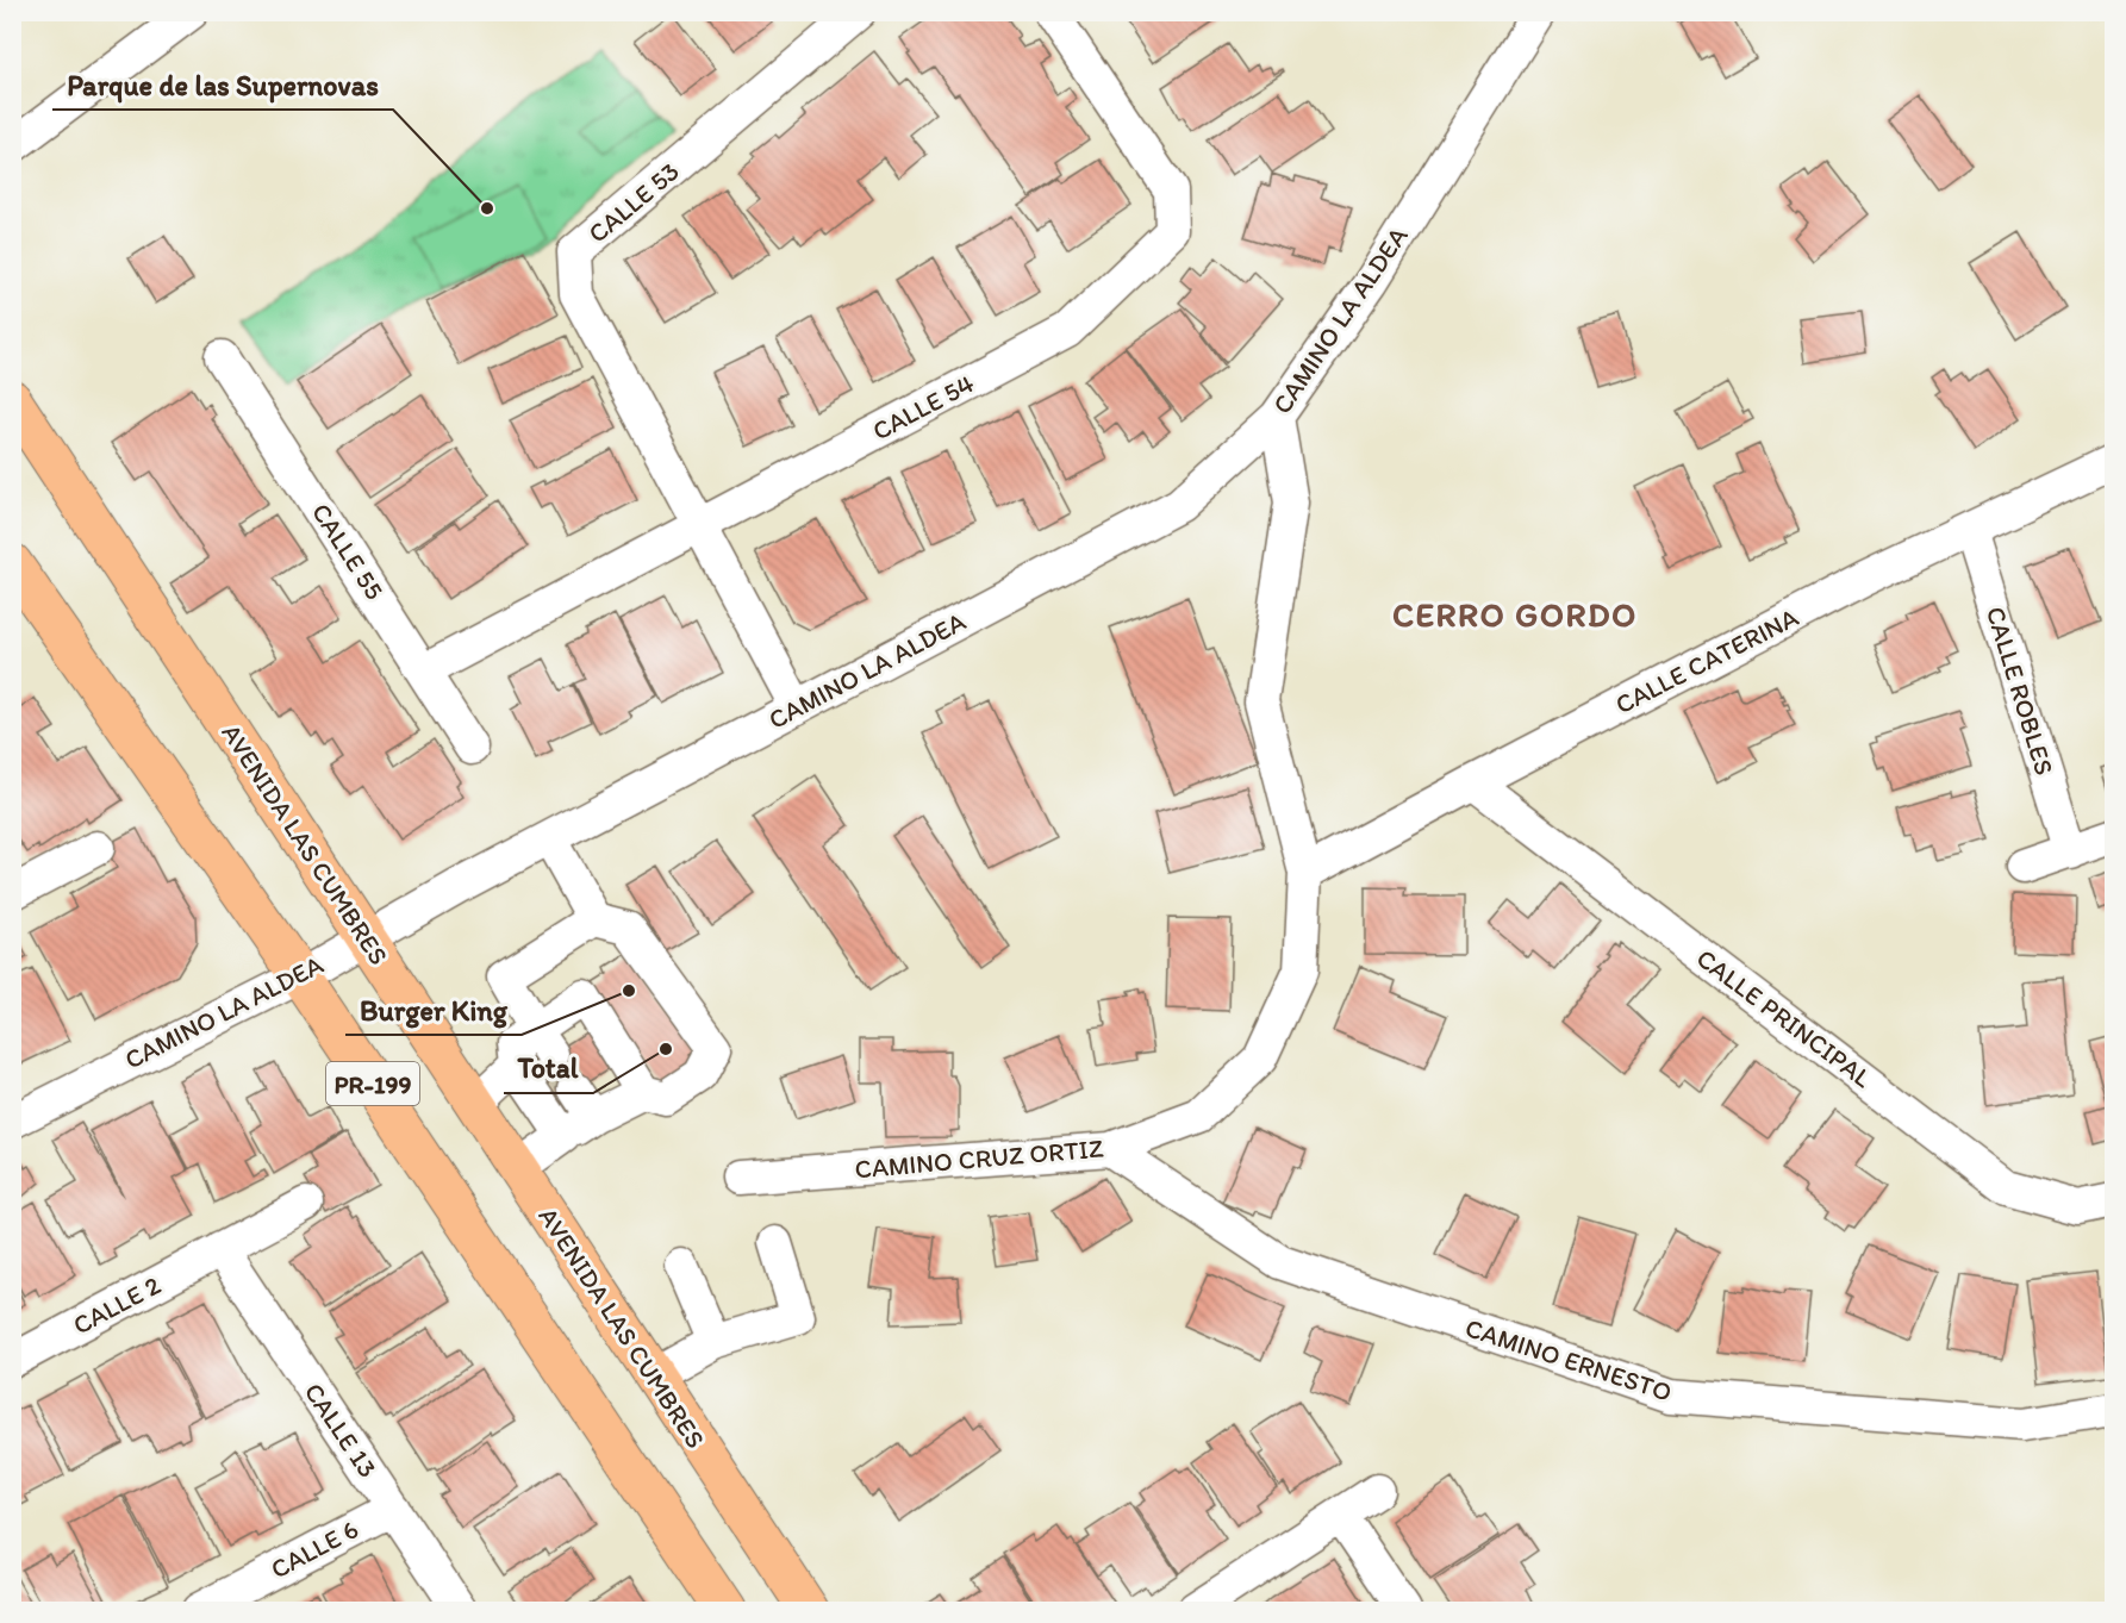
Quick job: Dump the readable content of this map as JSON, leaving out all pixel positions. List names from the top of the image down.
{
  "streets": {
    "highway": ["AVENIDA LAS CUMBRES", "PR-199"],
    "street": [
      "CALLE 53",
      "CAMINO LA ALDEA",
      "CALLE 54",
      "CALLE 55",
      "CALLE CATERINA",
      "CALLE ROBLES",
      "CALLE PRINCIPAL",
      "CAMINO CRUZ ORTIZ",
      "CALLE 2",
      "CAMINO ERNESTO",
      "CALLE 13",
      "CALLE 6"
    ]
  },
  "crossings": [
    ["CALLE 53", "CALLE 54"],
    ["CAMINO LA ALDEA", "AVENIDA LAS CUMBRES"],
    ["CAMINO LA ALDEA", "PR-199"],
    ["CAMINO LA ALDEA", "CAMINO CRUZ ORTIZ"],
    ["CALLE 54", "CALLE 55"],
    ["CALLE CATERINA", "CALLE ROBLES"],
    ["CALLE CATERINA", "CALLE PRINCIPAL"],
    ["CALLE CATERINA", "CAMINO CRUZ ORTIZ"],
    ["CAMINO CRUZ ORTIZ", "CAMINO ERNESTO"],
    ["CALLE 2", "CALLE 13"],
    ["CALLE 13", "CALLE 6"]
  ],
  "districts": ["CERRO GORDO"],
  "places": ["Parque de las Supernovas", "Burger King", "Total"]
}
